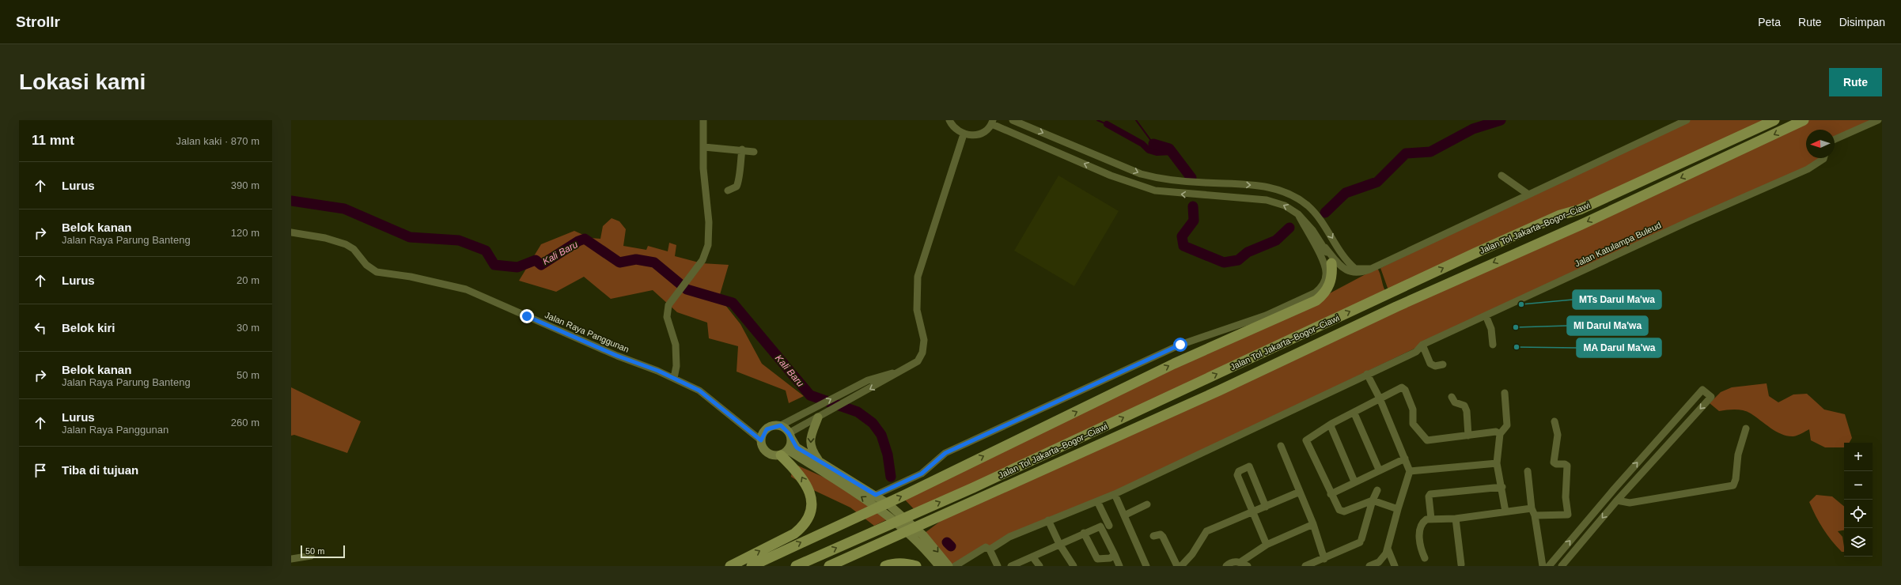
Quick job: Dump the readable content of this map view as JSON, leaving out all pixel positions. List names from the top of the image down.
{
  "streets": {
    "highway": ["Jalan Tol Jakarta–Bogor–Ciawi"],
    "street": ["Jalan Katulampa Buleud", "Jalan Raya Panggunan"]
  },
  "water": ["Kali Baru"],
  "places": ["MTs Darul Ma'wa", "MI Darul Ma'wa", "MA Darul Ma'wa"],
  "scale_bar": "50 m",
  "north": "left",
  "page": {
    "header": "Strollr",
    "nav": ["Peta", "Rute", "Disimpan"],
    "buttons": "Rute",
    "title": "Lokasi kami",
    "heading": ["11 mnt", "Jalan kaki · 870 m"],
    "list": [
      ["Lurus", "390 m"],
      ["Belok kanan", "Jalan Raya Parung Banteng", "120 m"],
      ["Lurus", "20 m"],
      ["Belok kiri", "30 m"],
      ["Belok kanan", "Jalan Raya Parung Banteng", "50 m"],
      ["Lurus", "Jalan Raya Panggunan", "260 m"],
      "Tiba di tujuan"
    ],
    "map_buttons": ["+", "−"],
    "scale": "50 m"
  }
}
